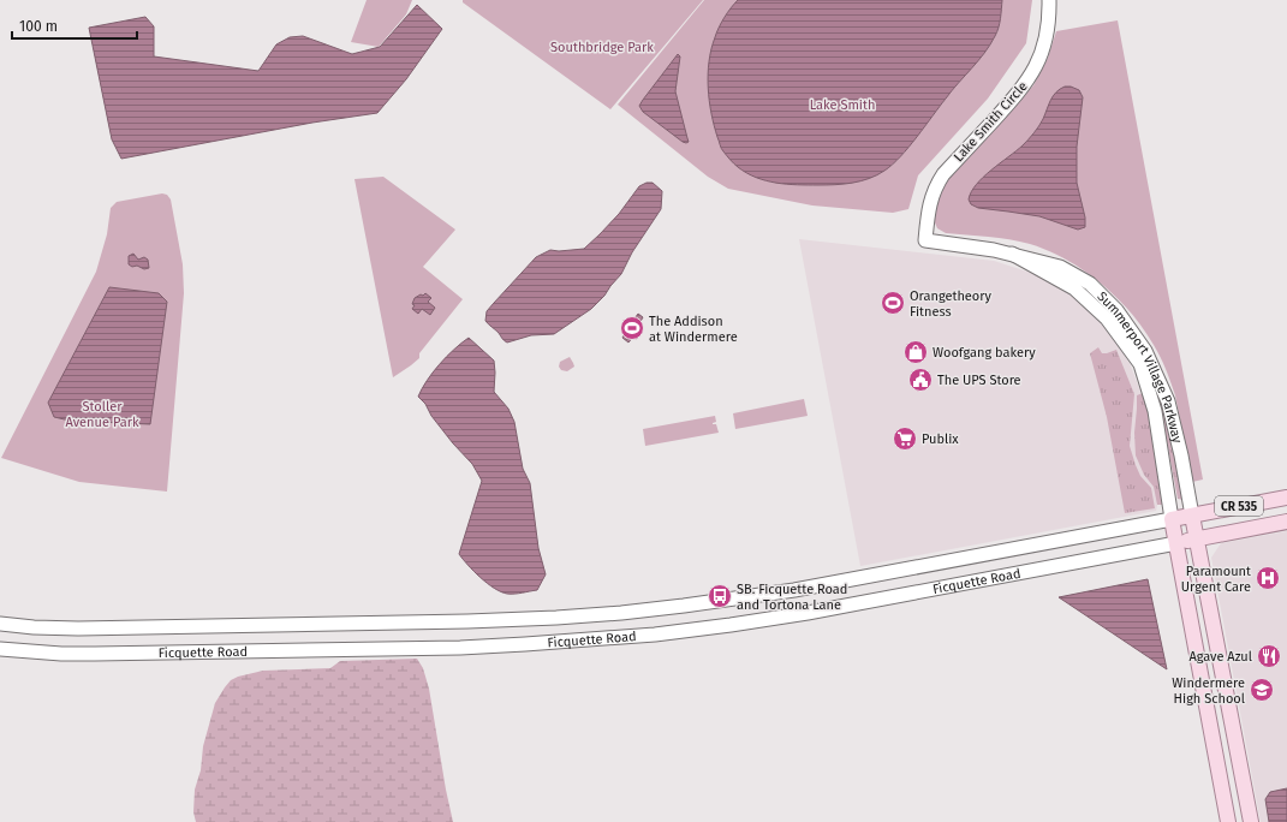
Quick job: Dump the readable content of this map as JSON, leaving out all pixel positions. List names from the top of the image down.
{
  "streets": {
    "main road": [
      "Lake Smith Circle",
      "Summerport Village Parkway",
      "CR 535",
      "Ficquette Road"
    ]
  },
  "crossings": [
    ["Lake Smith Circle", "Summerport Village Parkway"],
    ["Summerport Village Parkway", "CR 535"],
    ["Summerport Village Parkway", "Ficquette Road"],
    ["CR 535", "Ficquette Road"]
  ],
  "parks": ["Southbridge Park", "Lake Smith", "Stoller Avenue Park"],
  "places": {
    "sports": ["Orangetheory Fitness", "The Addison at Windermere"],
    "shop": ["Woofgang bakery"],
    "public building": ["The UPS Store"],
    "supermarket": ["Publix"],
    "hospital": ["Paramount Urgent Care"],
    "bus stop": ["SB. Ficquette Road and Tortona Lane"],
    "restaurant": ["Agave Azul"],
    "school or university": ["Windermere High School"]
  },
  "scale_bar": "100 m"
}
